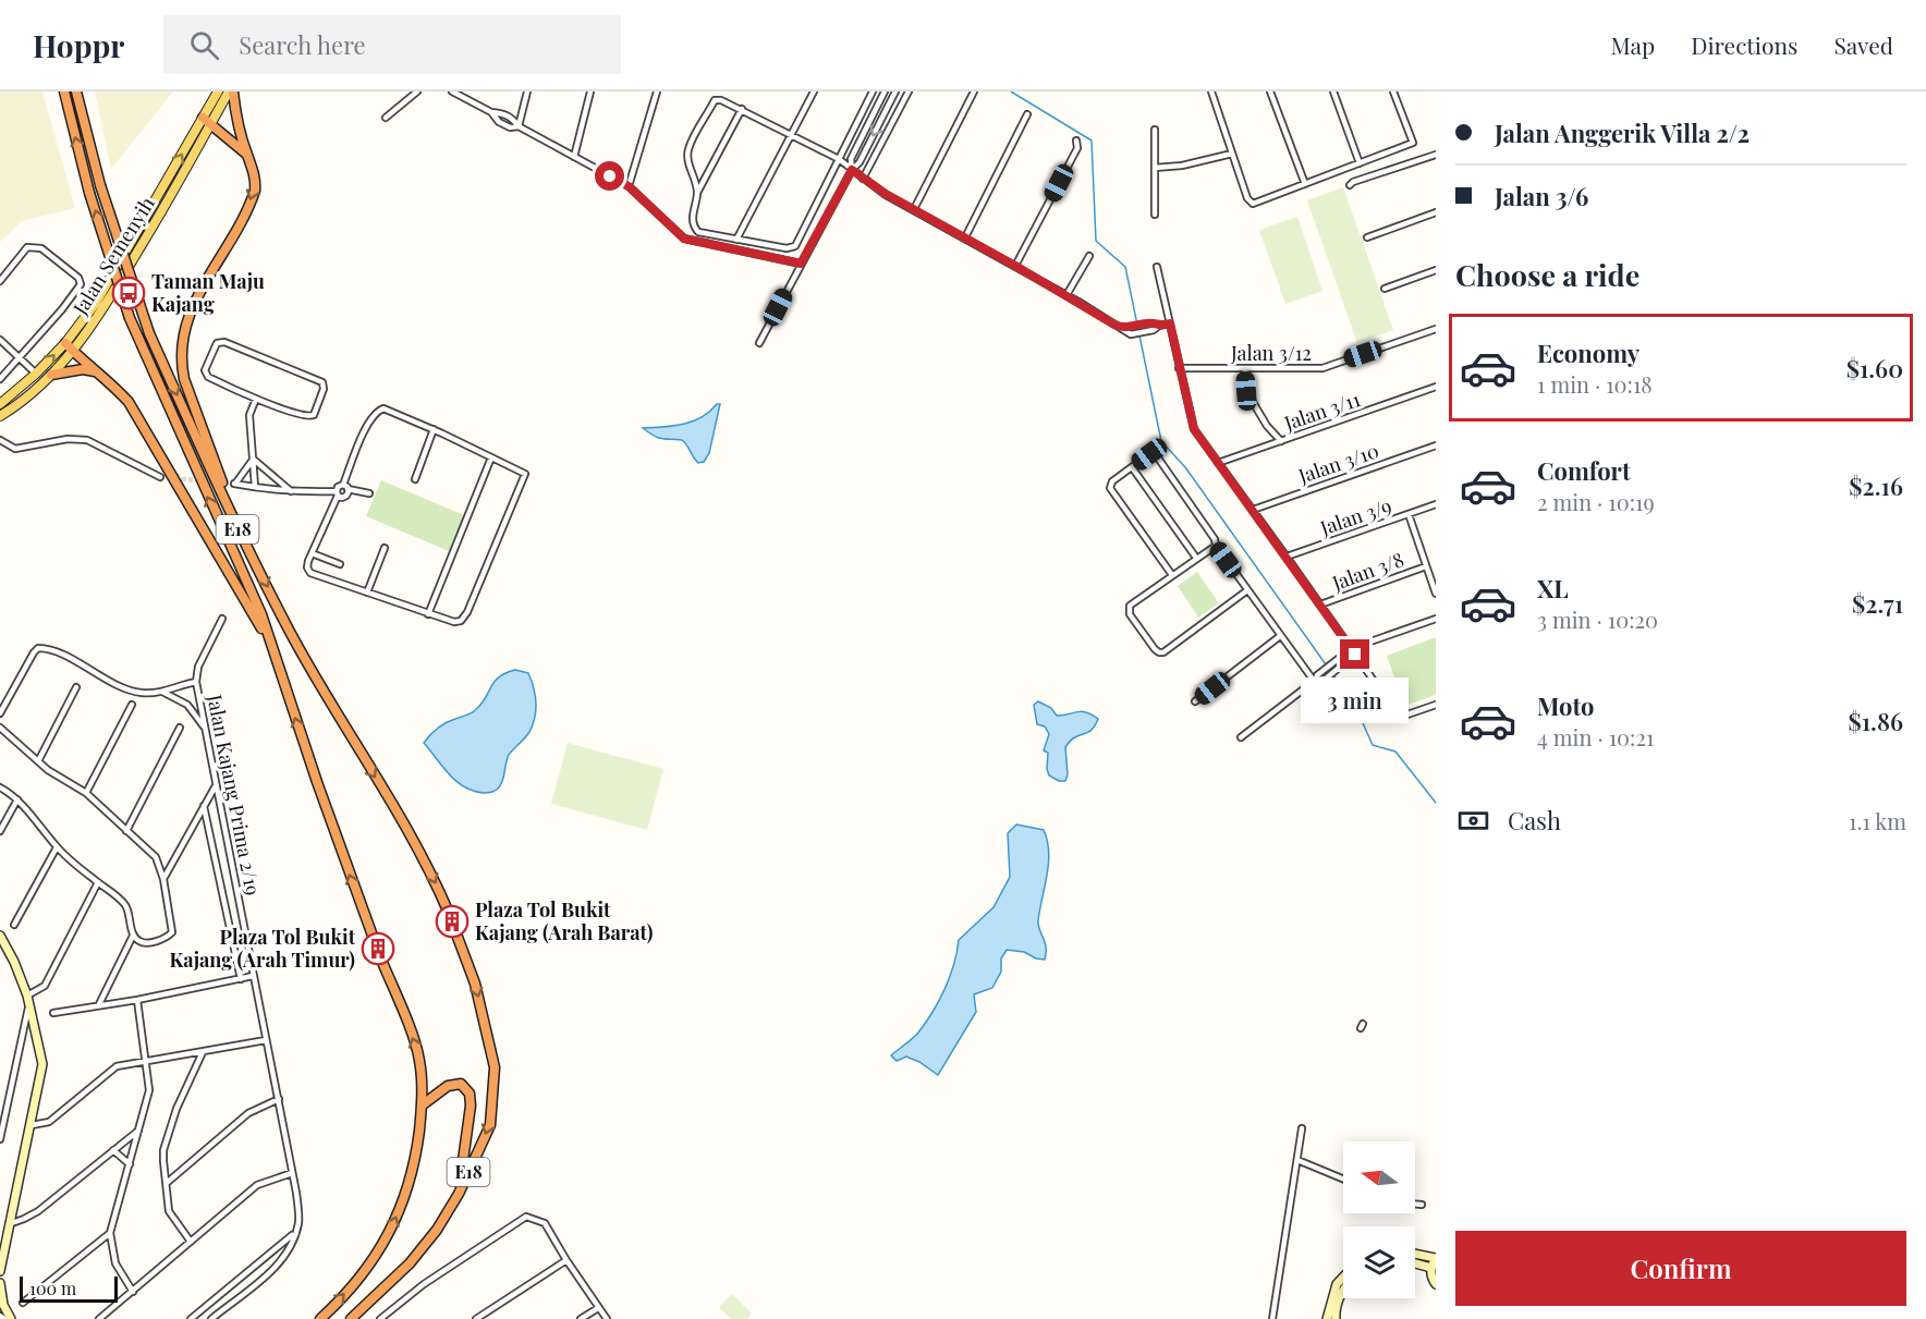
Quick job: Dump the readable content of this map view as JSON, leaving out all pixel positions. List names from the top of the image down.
{
  "streets": {
    "highway": ["E18"],
    "main road": ["Jalan Semenyih"],
    "street": [
      "Jalan 3/12",
      "Jalan 3/11",
      "Jalan 3/10",
      "Jalan 3/9",
      "Jalan 3/8",
      "Jalan Kajang Prima 2/19"
    ]
  },
  "places": {
    "bus stop": ["Taman Maju Kajang"],
    "building": ["Plaza Tol Bukit Kajang (Arah Barat)", "Plaza Tol Bukit Kajang (Arah Timur)"]
  },
  "scale_bar": "100 m",
  "north": "left",
  "page": {
    "header": "Hoppr",
    "search": "Search here",
    "nav": ["Map", "Directions", "Saved"],
    "banner": ["Jalan Anggerik Villa 2/2", "Jalan 3/6"],
    "heading": "Choose a ride",
    "list": [
      {
        "name": "Economy",
        "note": "1 min · 10:18",
        "value": "$1.60"
      },
      {
        "name": "Comfort",
        "note": "2 min · 10:19",
        "value": "$2.16"
      },
      {
        "name": "XL",
        "note": "3 min · 10:20",
        "value": "$2.71"
      },
      {
        "name": "Moto",
        "note": "4 min · 10:21",
        "value": "$1.86"
      }
    ],
    "bubble": "3 min",
    "pay": ["Cash", "1.1 km"],
    "buttons": "Confirm",
    "scale": "100 m"
  }
}
